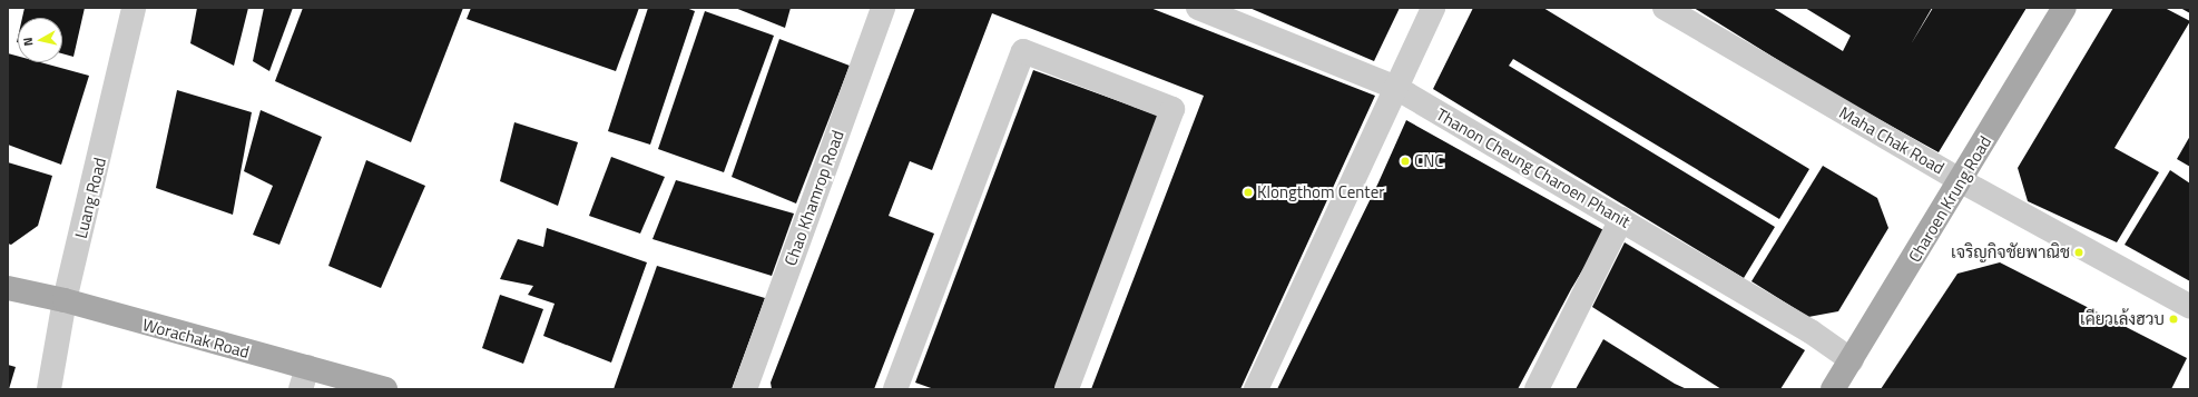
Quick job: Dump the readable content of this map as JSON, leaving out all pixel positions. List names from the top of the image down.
{
  "streets": {
    "main road": ["Charoen Krung Road", "Worachak Road"],
    "street": [
      "Maha Chak Road",
      "Thanon Cheung Charoen Phanit",
      "Luang Road",
      "Chao Khamrop Road"
    ]
  },
  "crossings": [
    ["Maha Chak Road", "Charoen Krung Road"],
    ["Thanon Cheung Charoen Phanit", "Charoen Krung Road"],
    ["Luang Road", "Worachak Road"]
  ],
  "places": [
    "CNC",
    "Klongthom Center",
    "เจริญกิจชัยพาณิช",
    "เคียวเล้งฮวบ"
  ],
  "north": "left"
}
